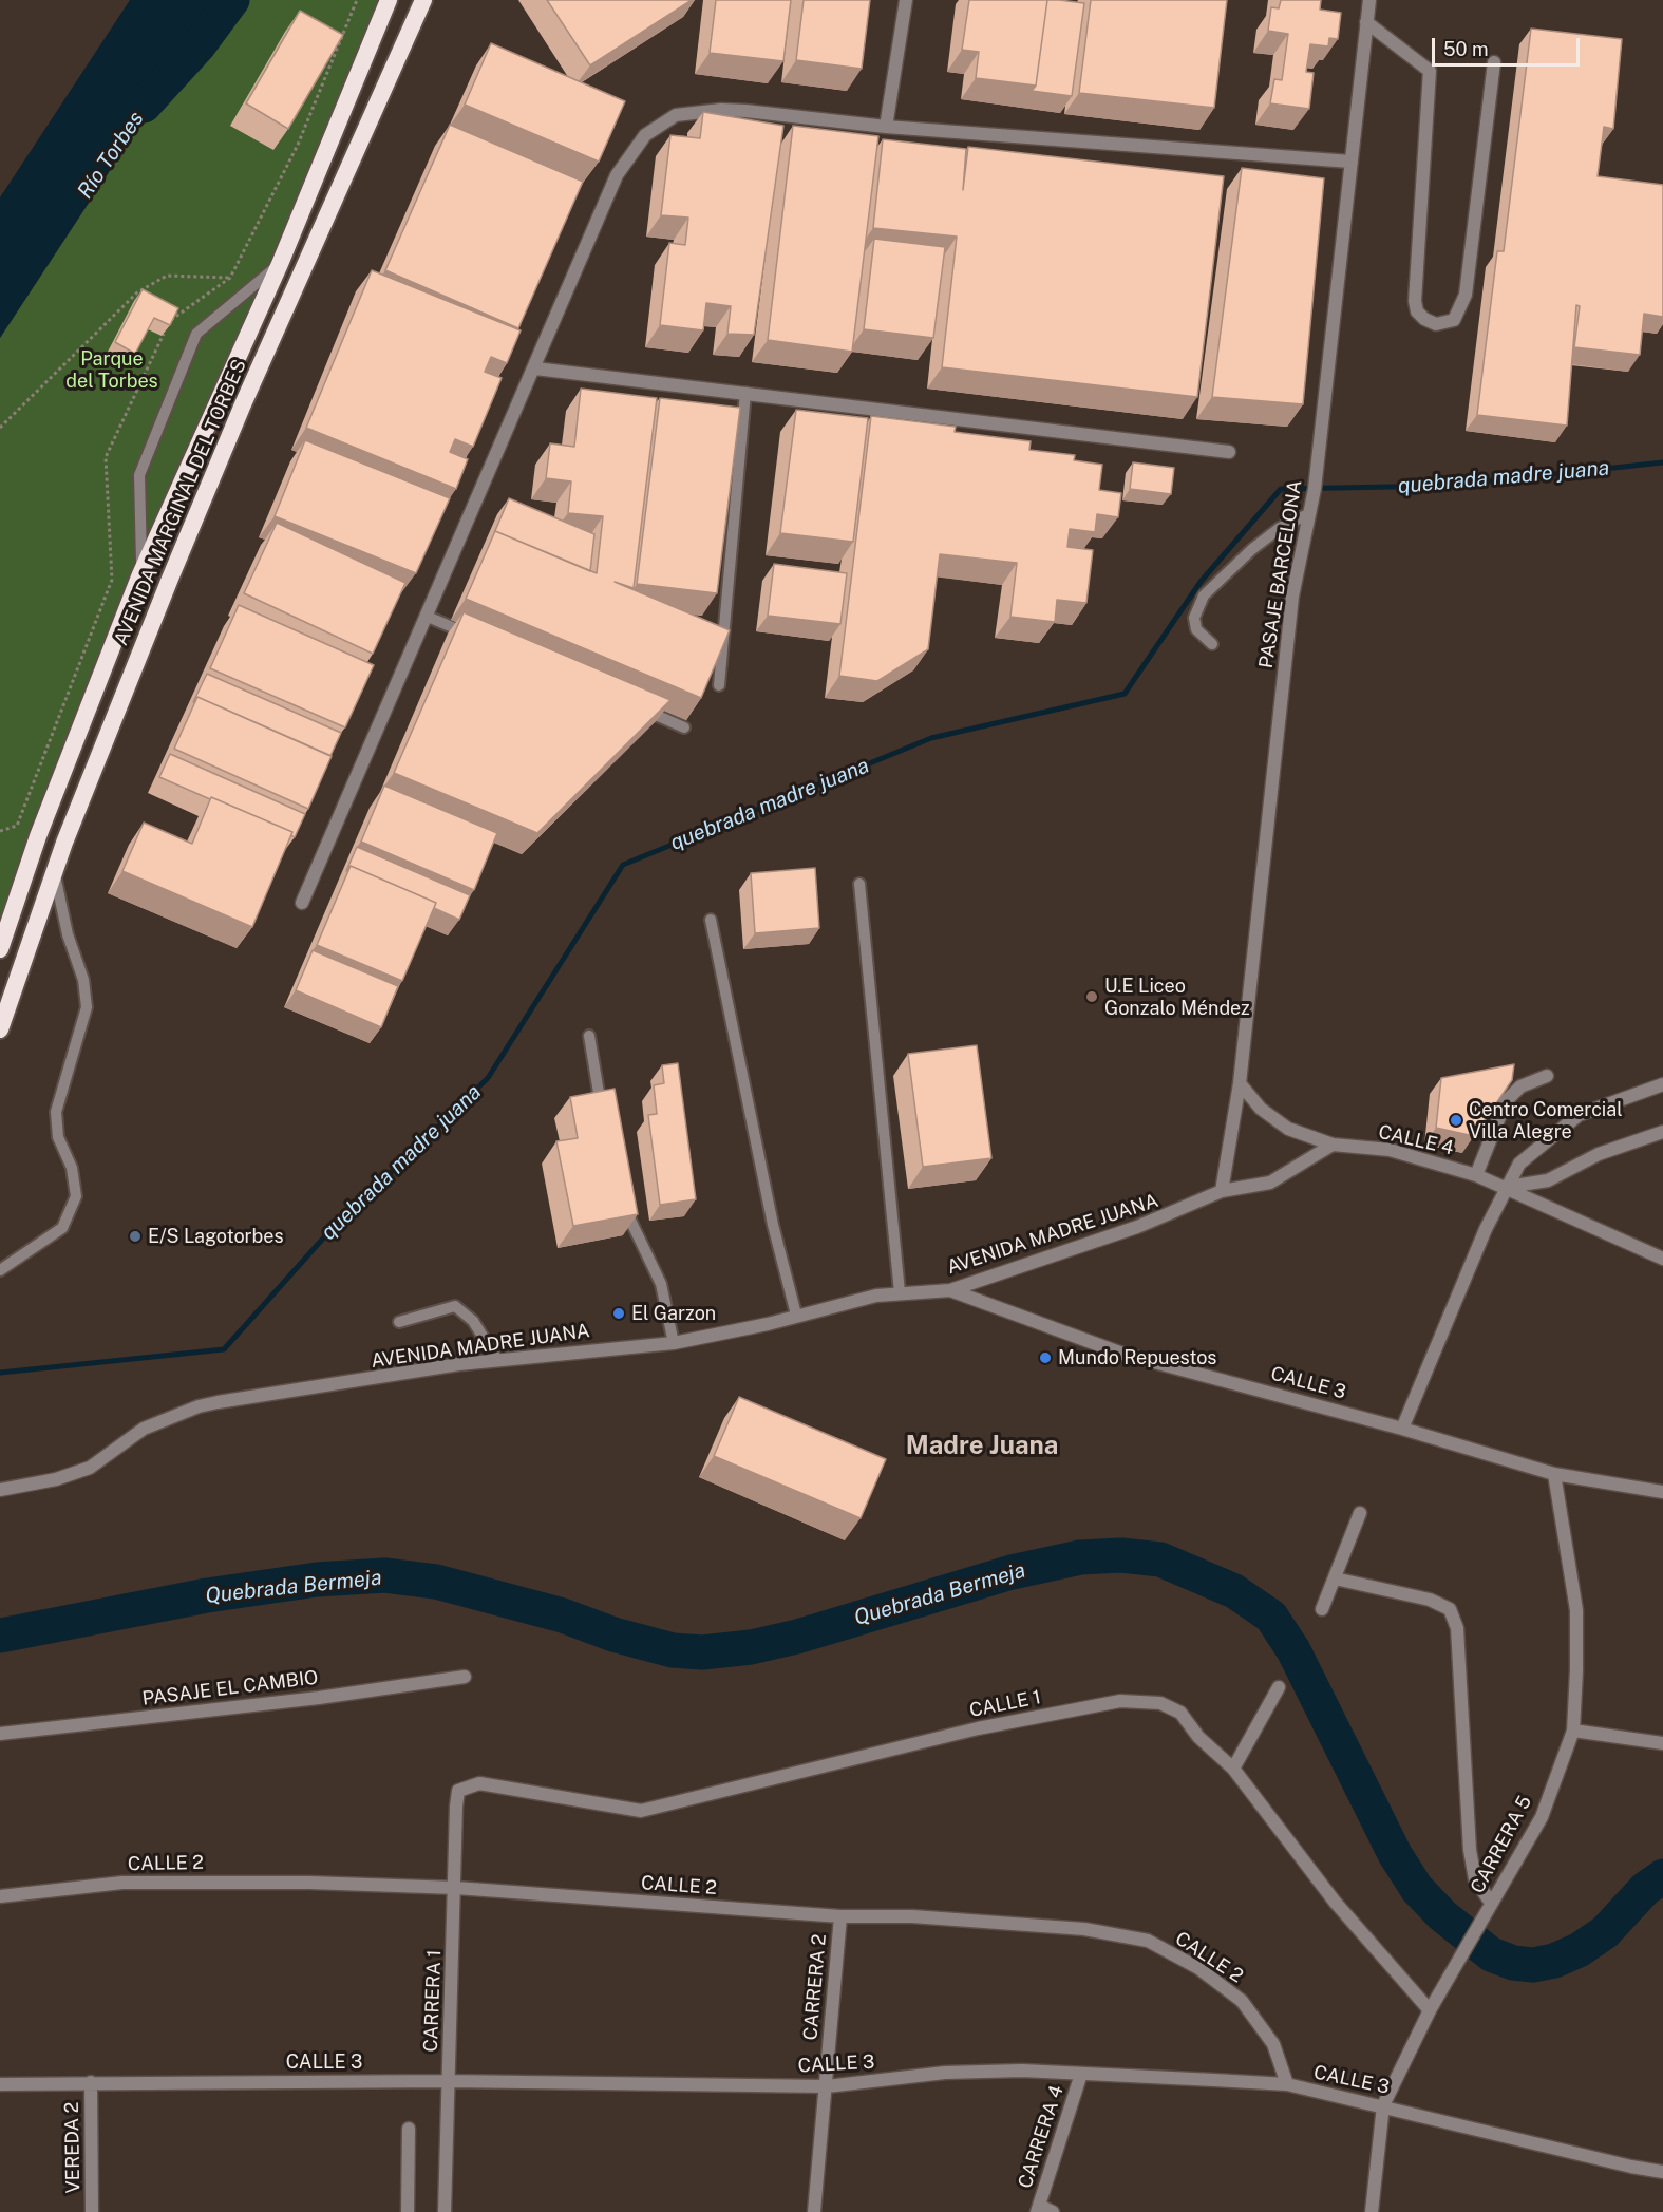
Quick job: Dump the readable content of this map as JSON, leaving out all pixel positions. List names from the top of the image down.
{
  "streets": {
    "highway": ["AVENIDA MARGINAL DEL TORBES"],
    "street": [
      "PASAJE BARCELONA",
      "CALLE 4",
      "AVENIDA MADRE JUANA",
      "CALLE 3",
      "PASAJE EL CAMBIO",
      "CALLE 1",
      "CARRERA 5",
      "CALLE 2",
      "CARRERA 2",
      "CARRERA 1",
      "CARRERA 4",
      "VEREDA 2"
    ]
  },
  "crossings": [
    ["PASAJE BARCELONA", "CALLE 4"],
    ["PASAJE BARCELONA", "AVENIDA MADRE JUANA"],
    ["CALLE 4", "AVENIDA MADRE JUANA"],
    ["AVENIDA MADRE JUANA", "CALLE 3"],
    ["CALLE 3", "CARRERA 5"],
    ["CALLE 3", "CALLE 2"],
    ["CALLE 3", "CARRERA 2"],
    ["CALLE 3", "CARRERA 1"],
    ["CALLE 3", "CARRERA 4"],
    ["CALLE 3", "VEREDA 2"],
    ["CALLE 1", "CARRERA 5"],
    ["CALLE 1", "CARRERA 1"],
    ["CALLE 2", "CARRERA 2"],
    ["CALLE 2", "CARRERA 1"]
  ],
  "districts": ["Madre Juana"],
  "water": ["Río Torbes", "quebrada madre juana", "Quebrada Bermeja"],
  "parks": ["Parque del Torbes"],
  "places": [
    "U.E Liceo Gonzalo Méndez",
    "Centro Comercial Villa Alegre",
    "E/S Lagotorbes",
    "El Garzon",
    "Mundo Repuestos"
  ],
  "scale_bar": "50 m"
}
